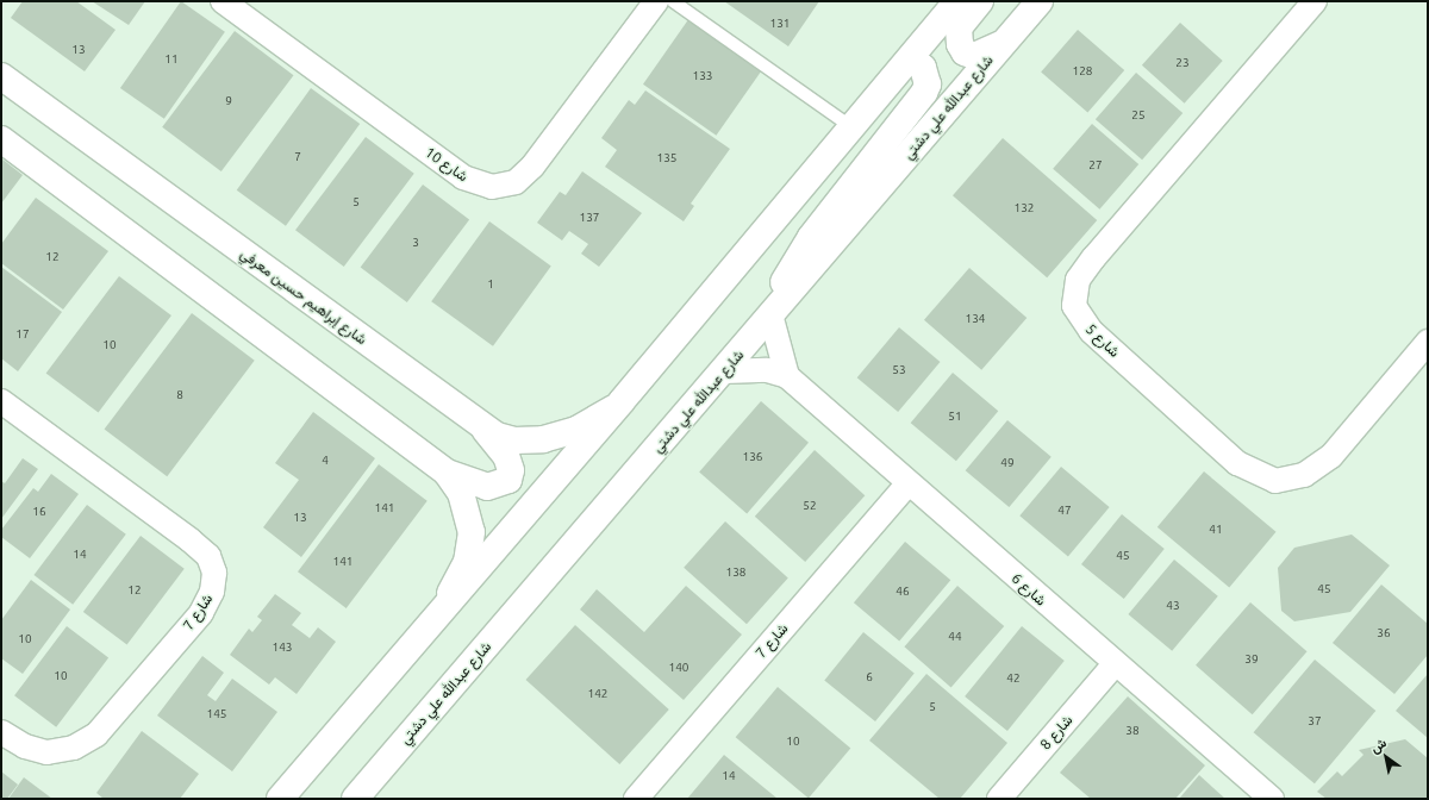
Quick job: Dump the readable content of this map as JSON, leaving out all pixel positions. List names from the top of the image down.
{
  "streets": {
    "main road": ["شارع عبدالله علي دشتي", "شارع إبراهيم حسين معرفي"],
    "street": [
      "شارع 10",
      "شارع 5",
      "شارع 6",
      "شارع 7",
      "شارع 8"
    ]
  },
  "crossings": [
    ["شارع عبدالله علي دشتي", "شارع 6"],
    ["شارع 6", "شارع 7"],
    ["شارع 6", "شارع 8"]
  ],
  "house_numbers": [
    "131",
    "13",
    "11",
    "23",
    "128",
    "133",
    "9",
    "25",
    "7",
    "135",
    "27",
    "5",
    "132",
    "137",
    "3",
    "12",
    "1",
    "134",
    "17",
    "10",
    "53",
    "8",
    "51",
    "136",
    "4",
    "49",
    "52",
    "141",
    "47",
    "16",
    "13",
    "41",
    "14",
    "45",
    "141",
    "138",
    "45",
    "12",
    "46",
    "43",
    "36",
    "44",
    "10",
    "143",
    "39",
    "140",
    "10",
    "6",
    "42",
    "142",
    "5",
    "145",
    "37",
    "38",
    "10",
    "14"
  ],
  "north": "top left"
}
